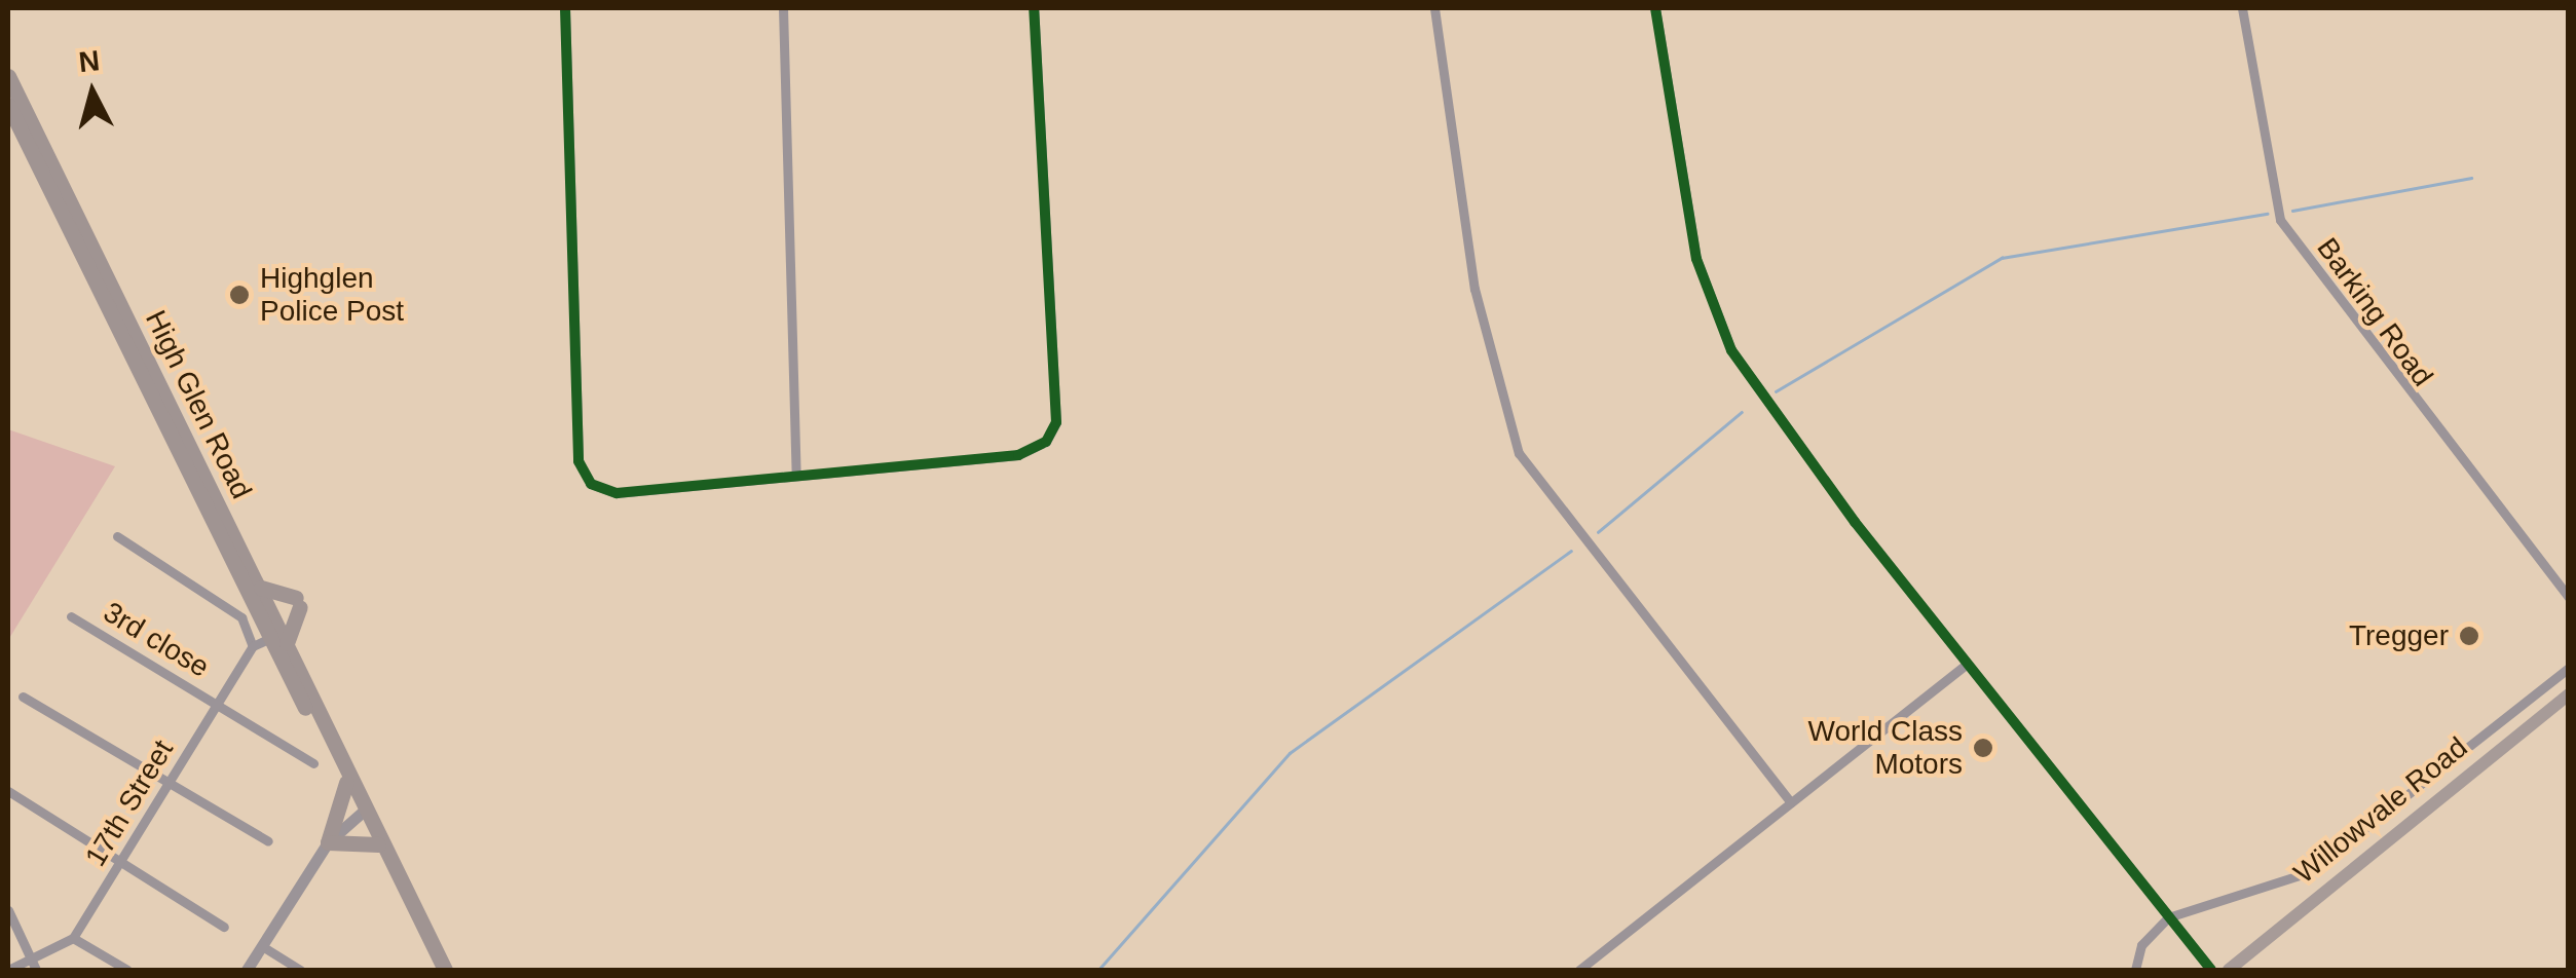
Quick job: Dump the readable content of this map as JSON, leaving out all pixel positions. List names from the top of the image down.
{
  "streets": {
    "main road": ["High Glen Road", "Willowvale Road"],
    "street": ["Barking Road", "3rd close", "17th Street"]
  },
  "crossings": [
    ["3rd close", "17th Street"]
  ],
  "places": ["Highglen Police Post", "Tregger", "World Class Motors"],
  "north": "top"
}
